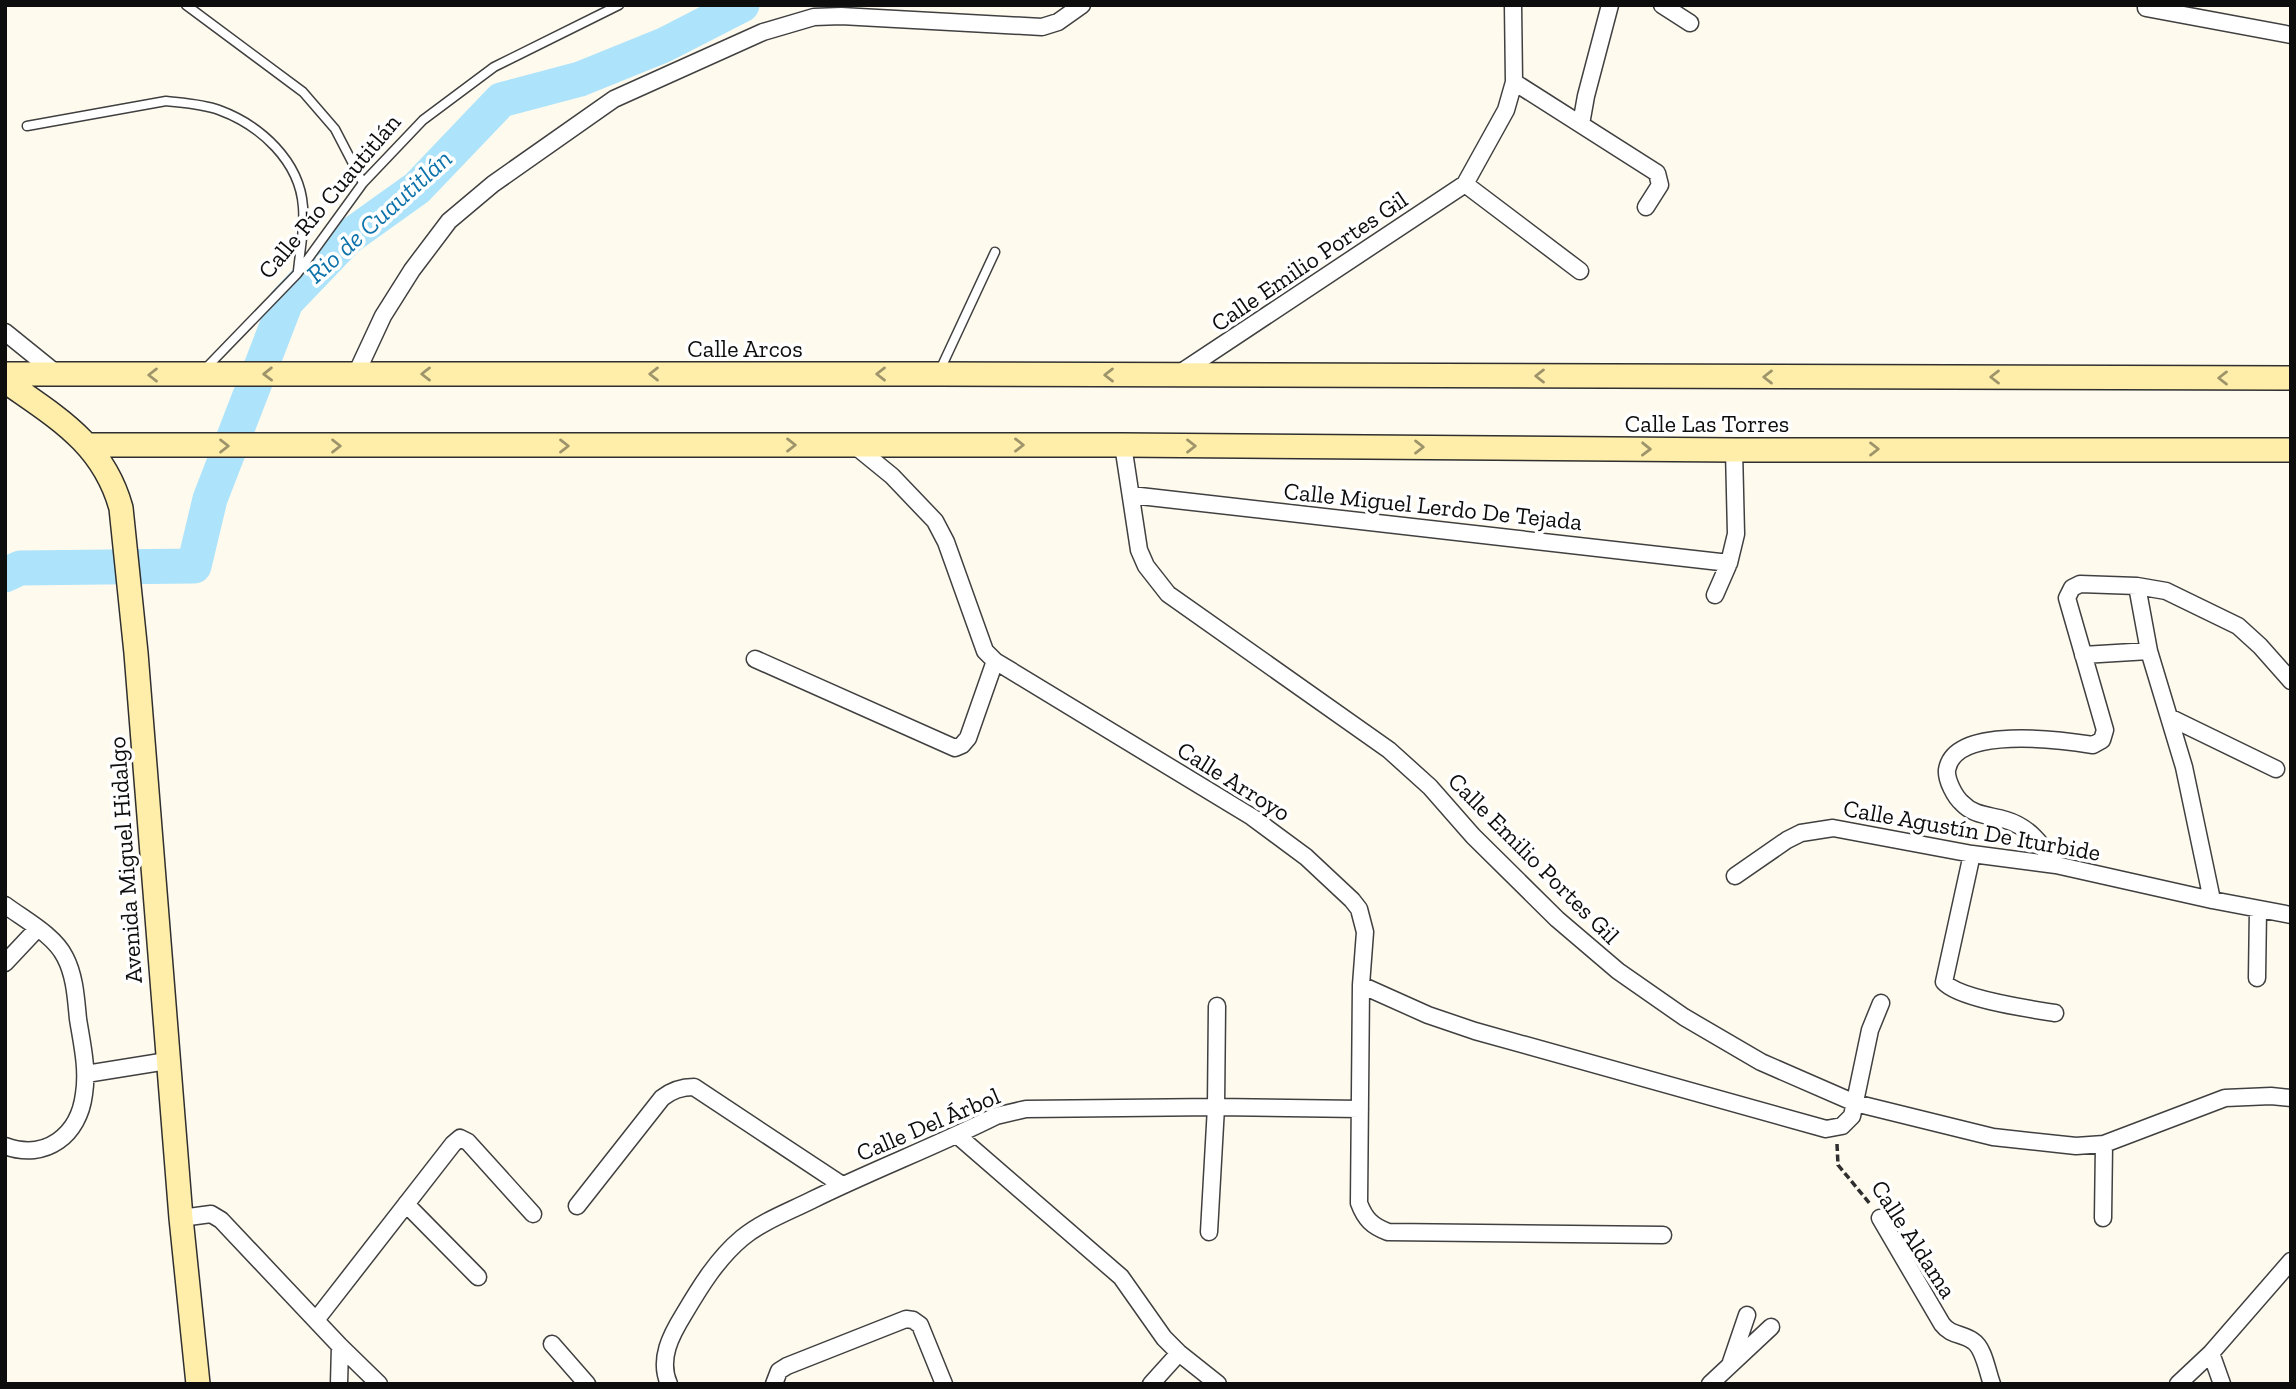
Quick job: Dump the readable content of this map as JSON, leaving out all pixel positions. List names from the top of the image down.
{
  "streets": {
    "main road": ["Calle Arcos", "Calle Las Torres", "Avenida Miguel Hidalgo"],
    "street": [
      "Calle Emilio Portes Gil",
      "Calle Miguel Lerdo De Tejada",
      "Calle Arroyo",
      "Calle Agustín De Iturbide",
      "Calle Del Árbol",
      "Calle Aldama"
    ],
    "lane": ["Calle Río Cuautitlán"]
  },
  "crossings": [
    ["Calle Río Cuautitlán", "Calle Arcos"],
    ["Calle Emilio Portes Gil", "Calle Arcos"],
    ["Calle Emilio Portes Gil", "Calle Las Torres"],
    ["Calle Emilio Portes Gil", "Calle Miguel Lerdo De Tejada"],
    ["Calle Arcos", "Calle Las Torres"],
    ["Calle Arroyo", "Calle Del Árbol"]
  ],
  "water": ["Rio de Cuautitlán"]
}
